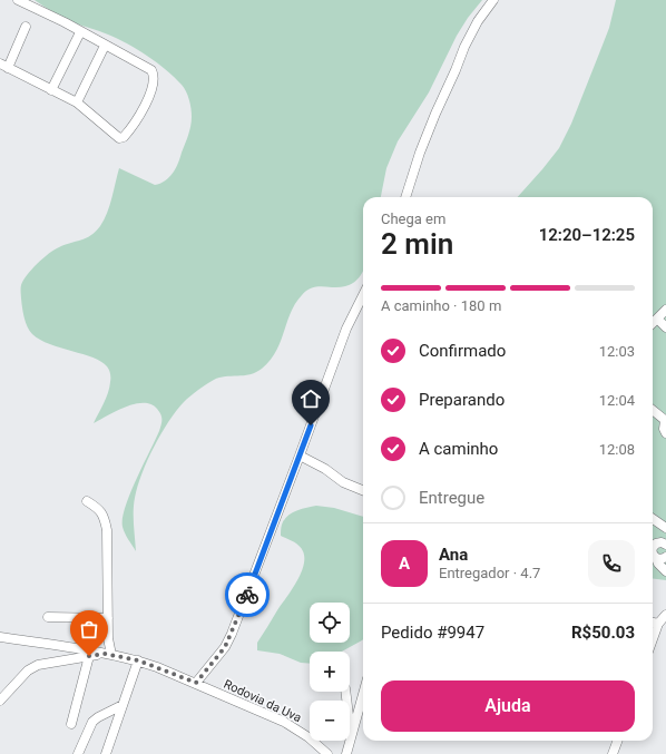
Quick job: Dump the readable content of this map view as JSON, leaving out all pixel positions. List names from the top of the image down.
{
  "streets": {
    "street": ["Rodovia da Uva"]
  },
  "page": {
    "heading": ["2 min", "Chega em", "12:20–12:25"],
    "panel": [
      "Ana",
      "Entregador · 4.7",
      "Pedido #9947",
      "R$50.03"
    ],
    "bar": "A caminho · 180 m",
    "list": [
      ["Confirmado", "12:03"],
      ["Preparando", "12:04"],
      ["A caminho", "12:08"],
      "Entregue"
    ],
    "round": "A",
    "map_buttons": ["+", "−"],
    "buttons": "Ajuda"
  }
}
